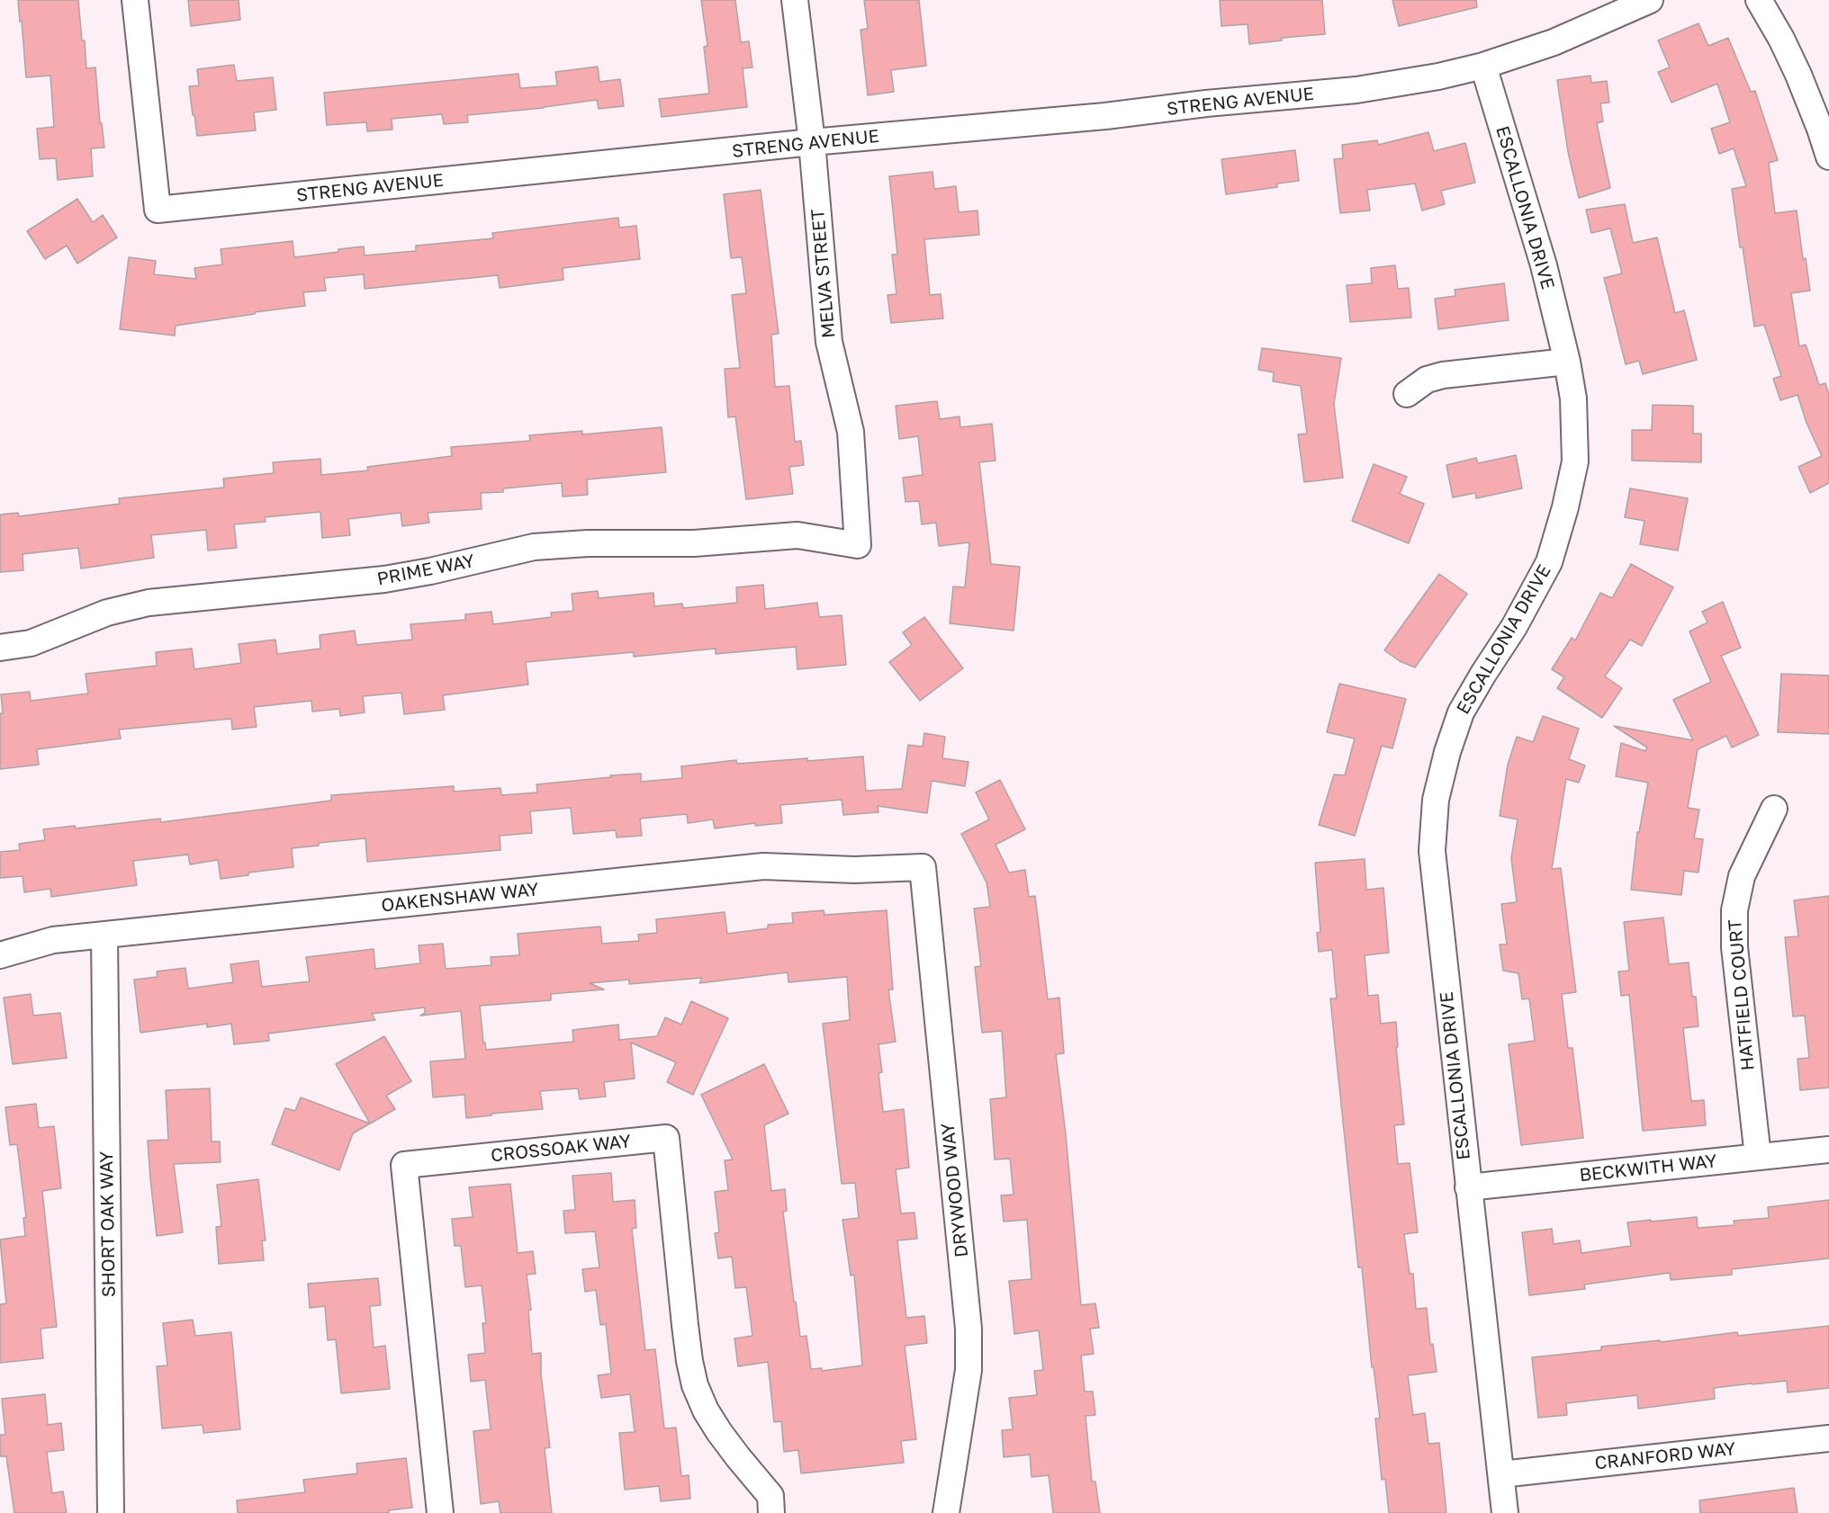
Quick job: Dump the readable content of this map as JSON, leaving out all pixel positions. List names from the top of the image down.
{
  "streets": {
    "street": [
      "STRENG AVENUE",
      "ESCALLONIA DRIVE",
      "MELVA STREET",
      "PRIME WAY",
      "OAKENSHAW WAY",
      "HATFIELD COURT",
      "CROSSOAK WAY",
      "BECKWITH WAY",
      "DRYWOOD WAY",
      "SHORT OAK WAY",
      "CRANFORD WAY"
    ]
  },
  "crossings": [
    ["STRENG AVENUE", "ESCALLONIA DRIVE"],
    ["STRENG AVENUE", "MELVA STREET"],
    ["ESCALLONIA DRIVE", "BECKWITH WAY"],
    ["ESCALLONIA DRIVE", "CRANFORD WAY"],
    ["MELVA STREET", "PRIME WAY"],
    ["OAKENSHAW WAY", "DRYWOOD WAY"],
    ["OAKENSHAW WAY", "SHORT OAK WAY"],
    ["HATFIELD COURT", "BECKWITH WAY"]
  ]
}
